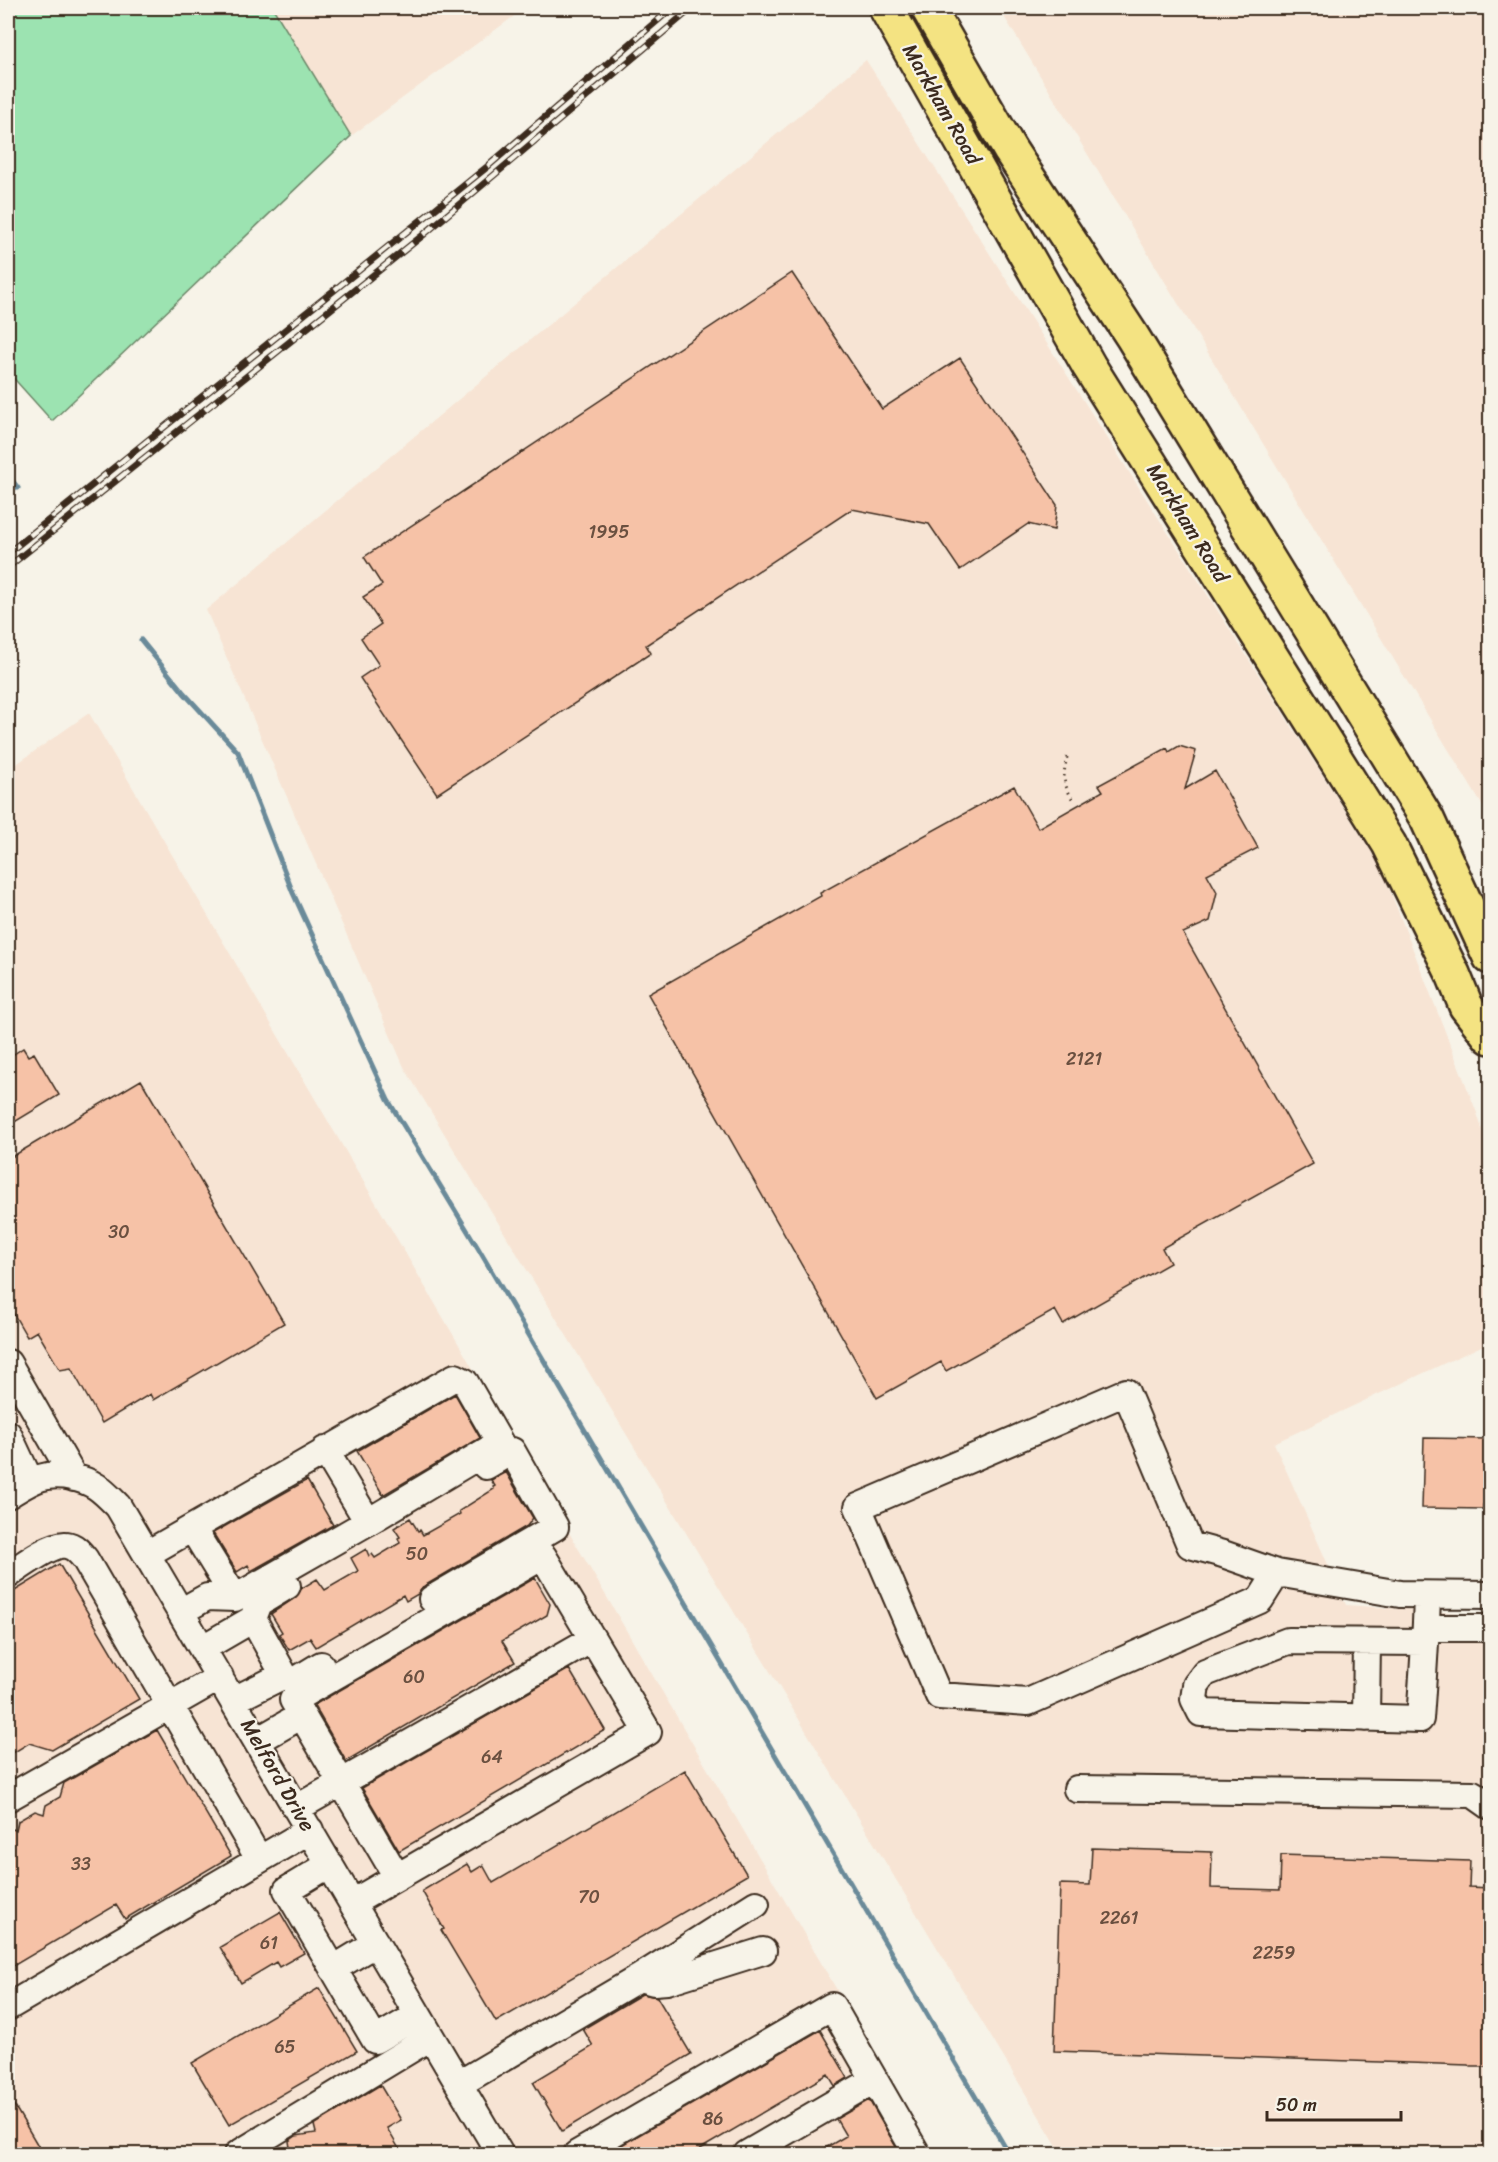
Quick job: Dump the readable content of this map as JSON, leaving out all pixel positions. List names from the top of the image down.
{
  "streets": {
    "main road": ["Markham Road"],
    "street": ["Melford Drive"]
  },
  "house_numbers": [
    "1995",
    "2121",
    "30",
    "50",
    "60",
    "64",
    "33",
    "70",
    "2261",
    "61",
    "2259",
    "65",
    "86"
  ],
  "scale_bar": "50 m"
}
